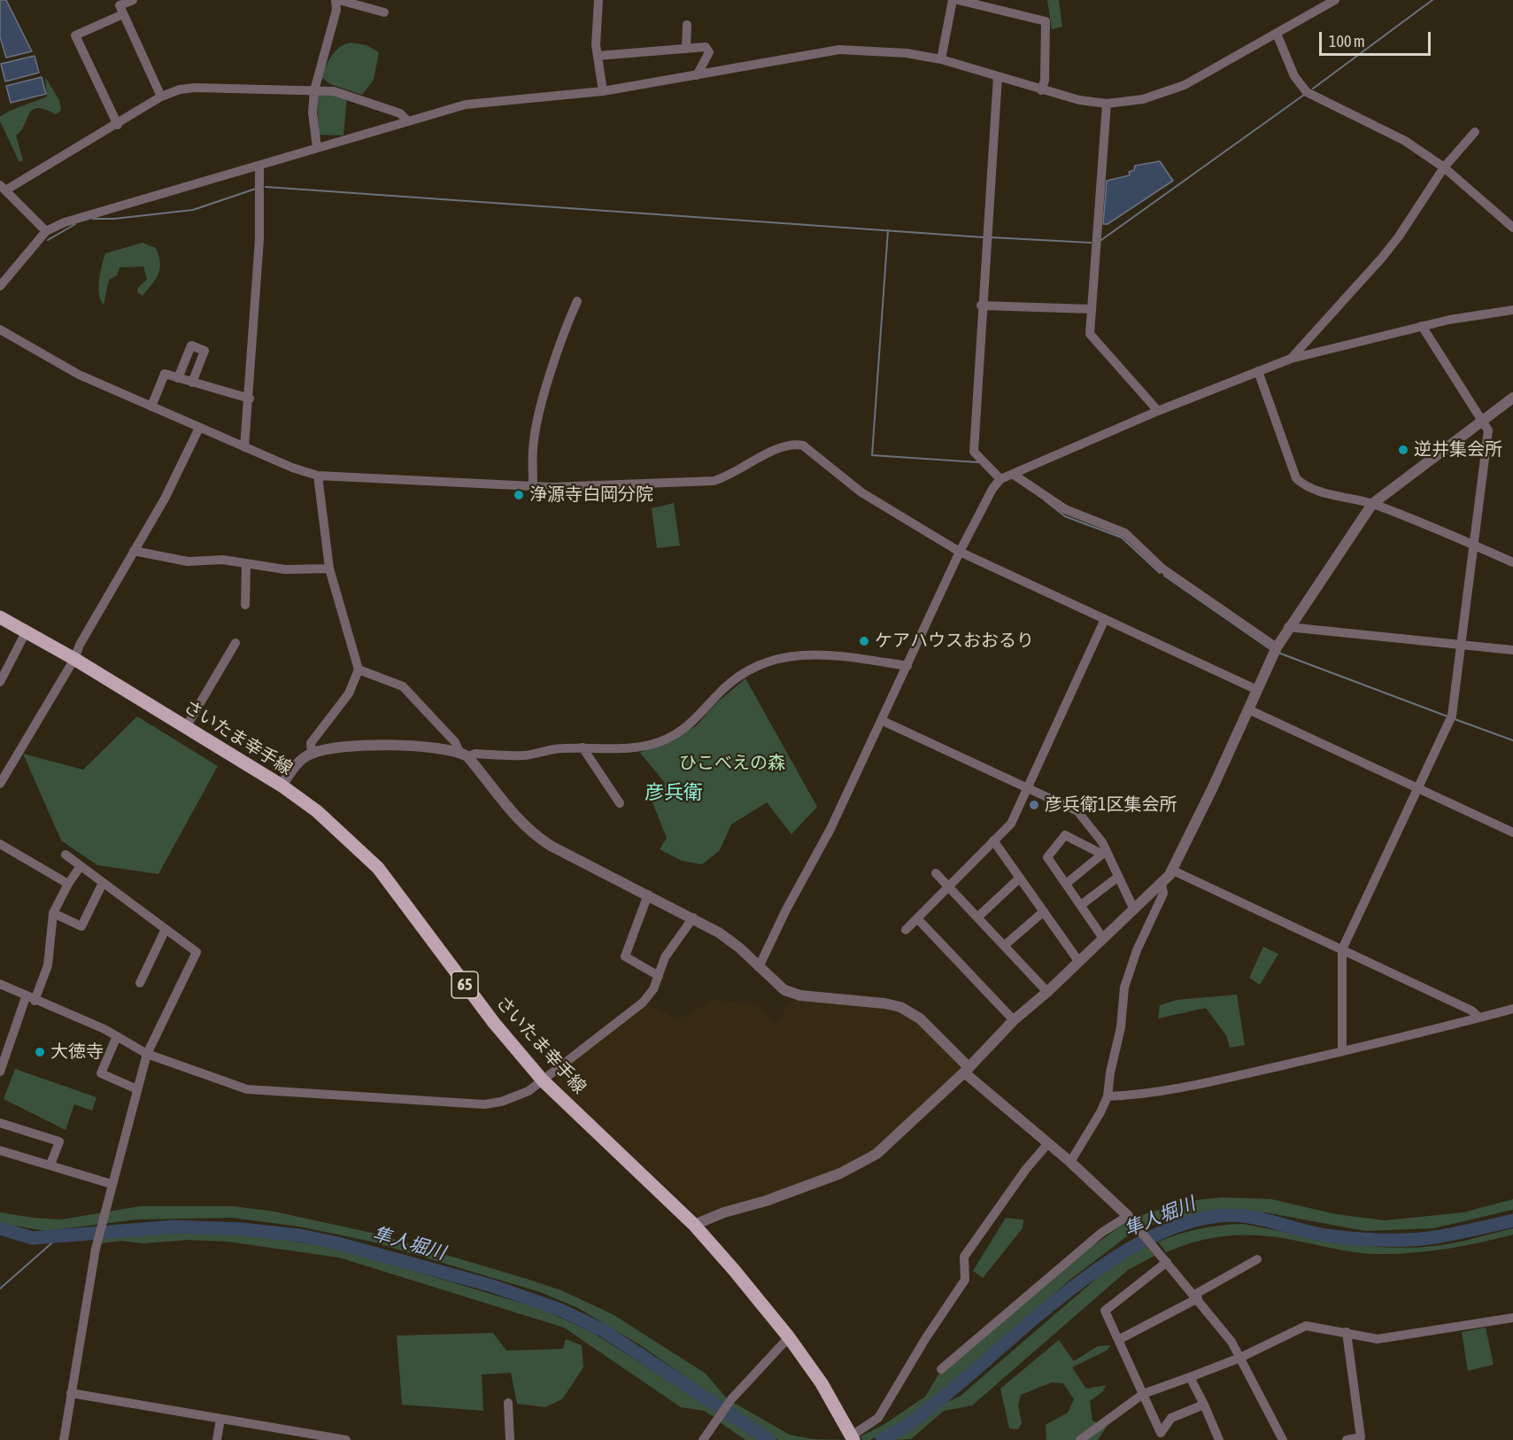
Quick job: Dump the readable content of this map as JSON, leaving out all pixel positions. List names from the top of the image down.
{
  "streets": {
    "main road": ["さいたま幸手線", "65"]
  },
  "districts": ["彦兵衛"],
  "water": ["隼人堀川"],
  "parks": ["ひこべえの森"],
  "places": [
    "逆井集会所",
    "浄源寺白岡分院",
    "ケアハウスおおるり",
    "彦兵衛1区集会所",
    "大徳寺"
  ],
  "scale_bar": "100 m"
}
